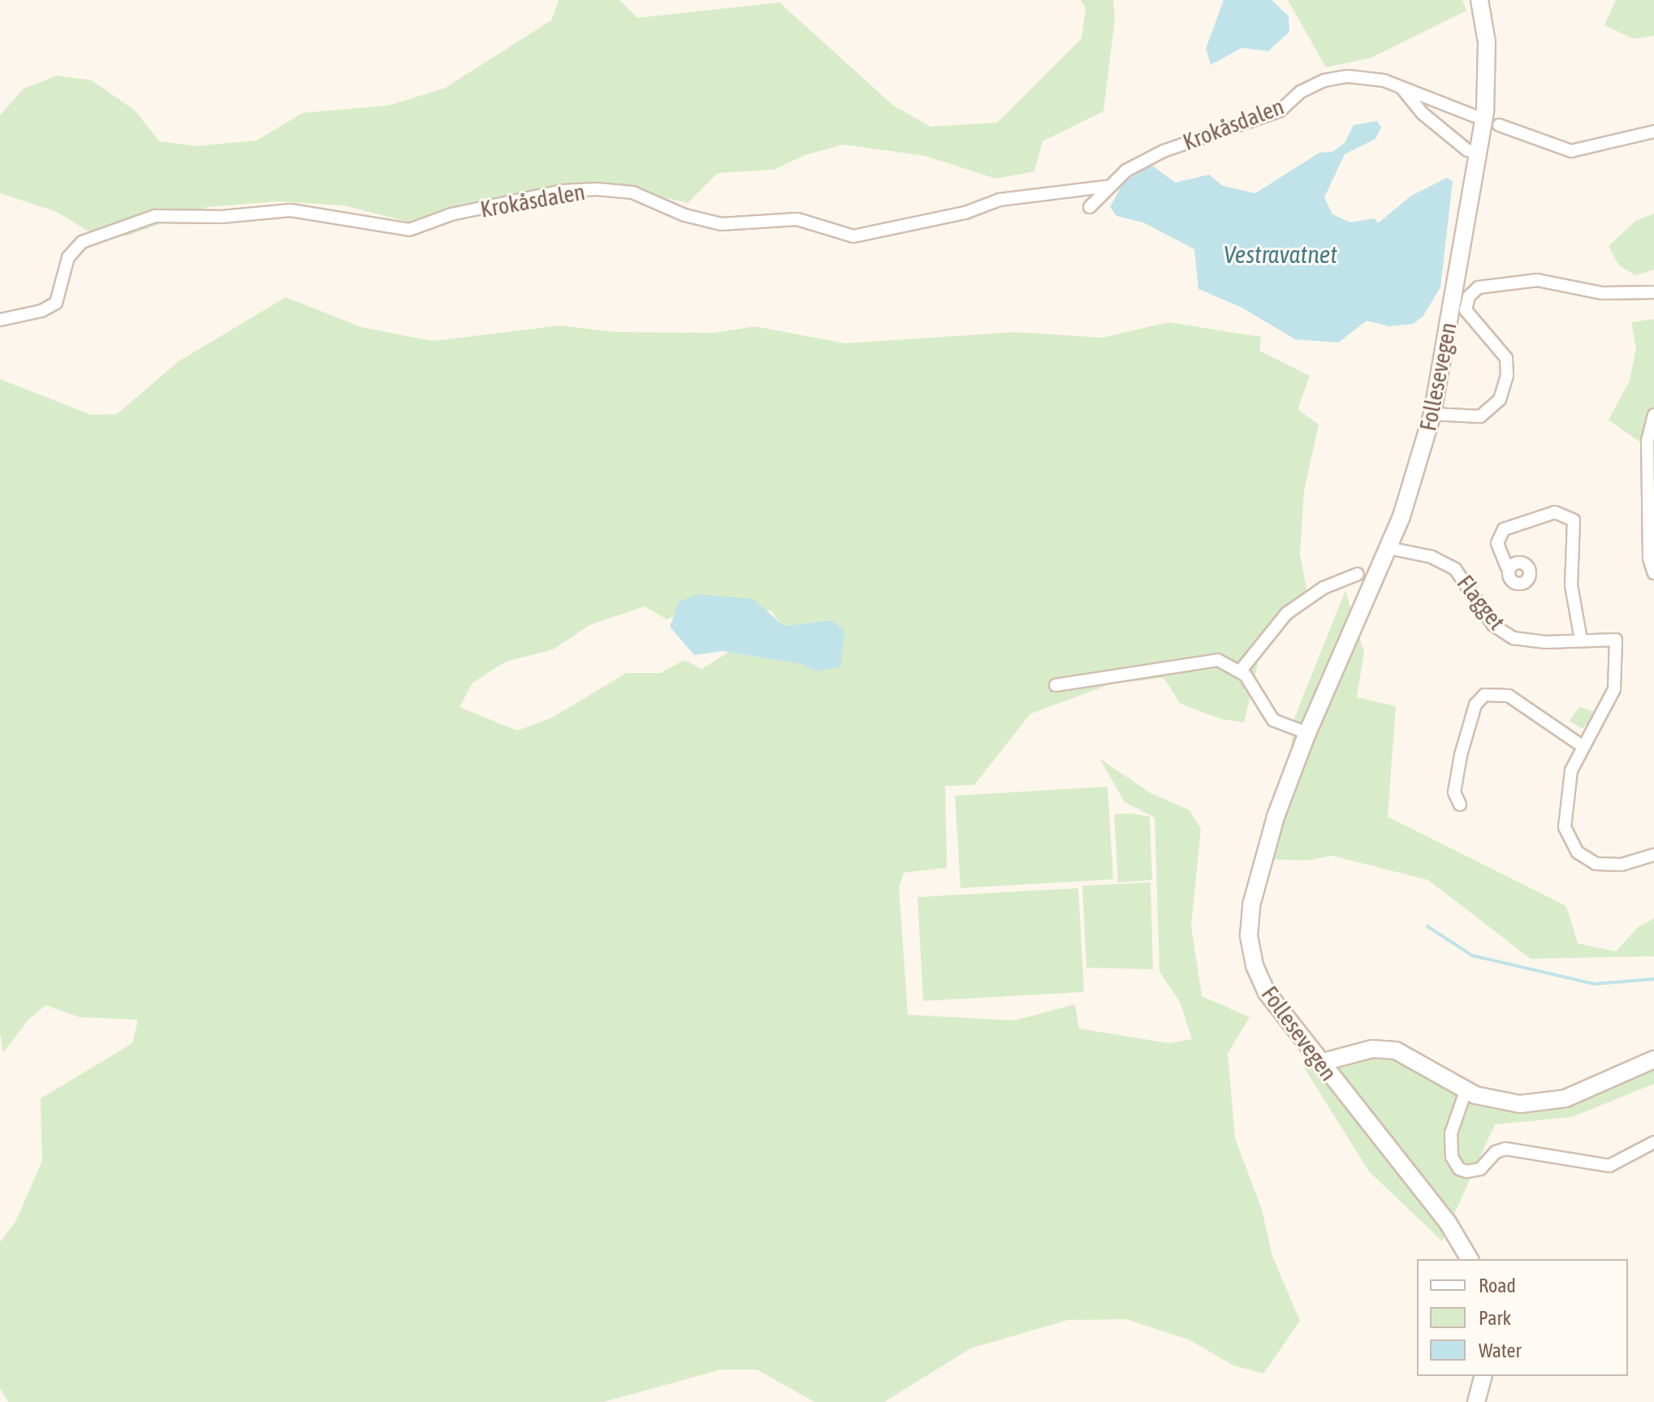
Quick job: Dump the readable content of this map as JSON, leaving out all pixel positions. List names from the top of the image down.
{
  "streets": {
    "main road": ["Follesevegen"],
    "street": ["Krokåsdalen", "Flagget"]
  },
  "crossings": [
    ["Follesevegen", "Flagget"]
  ],
  "water": ["Vestravatnet"],
  "legend": ["Road", "Park", "Water"]
}
